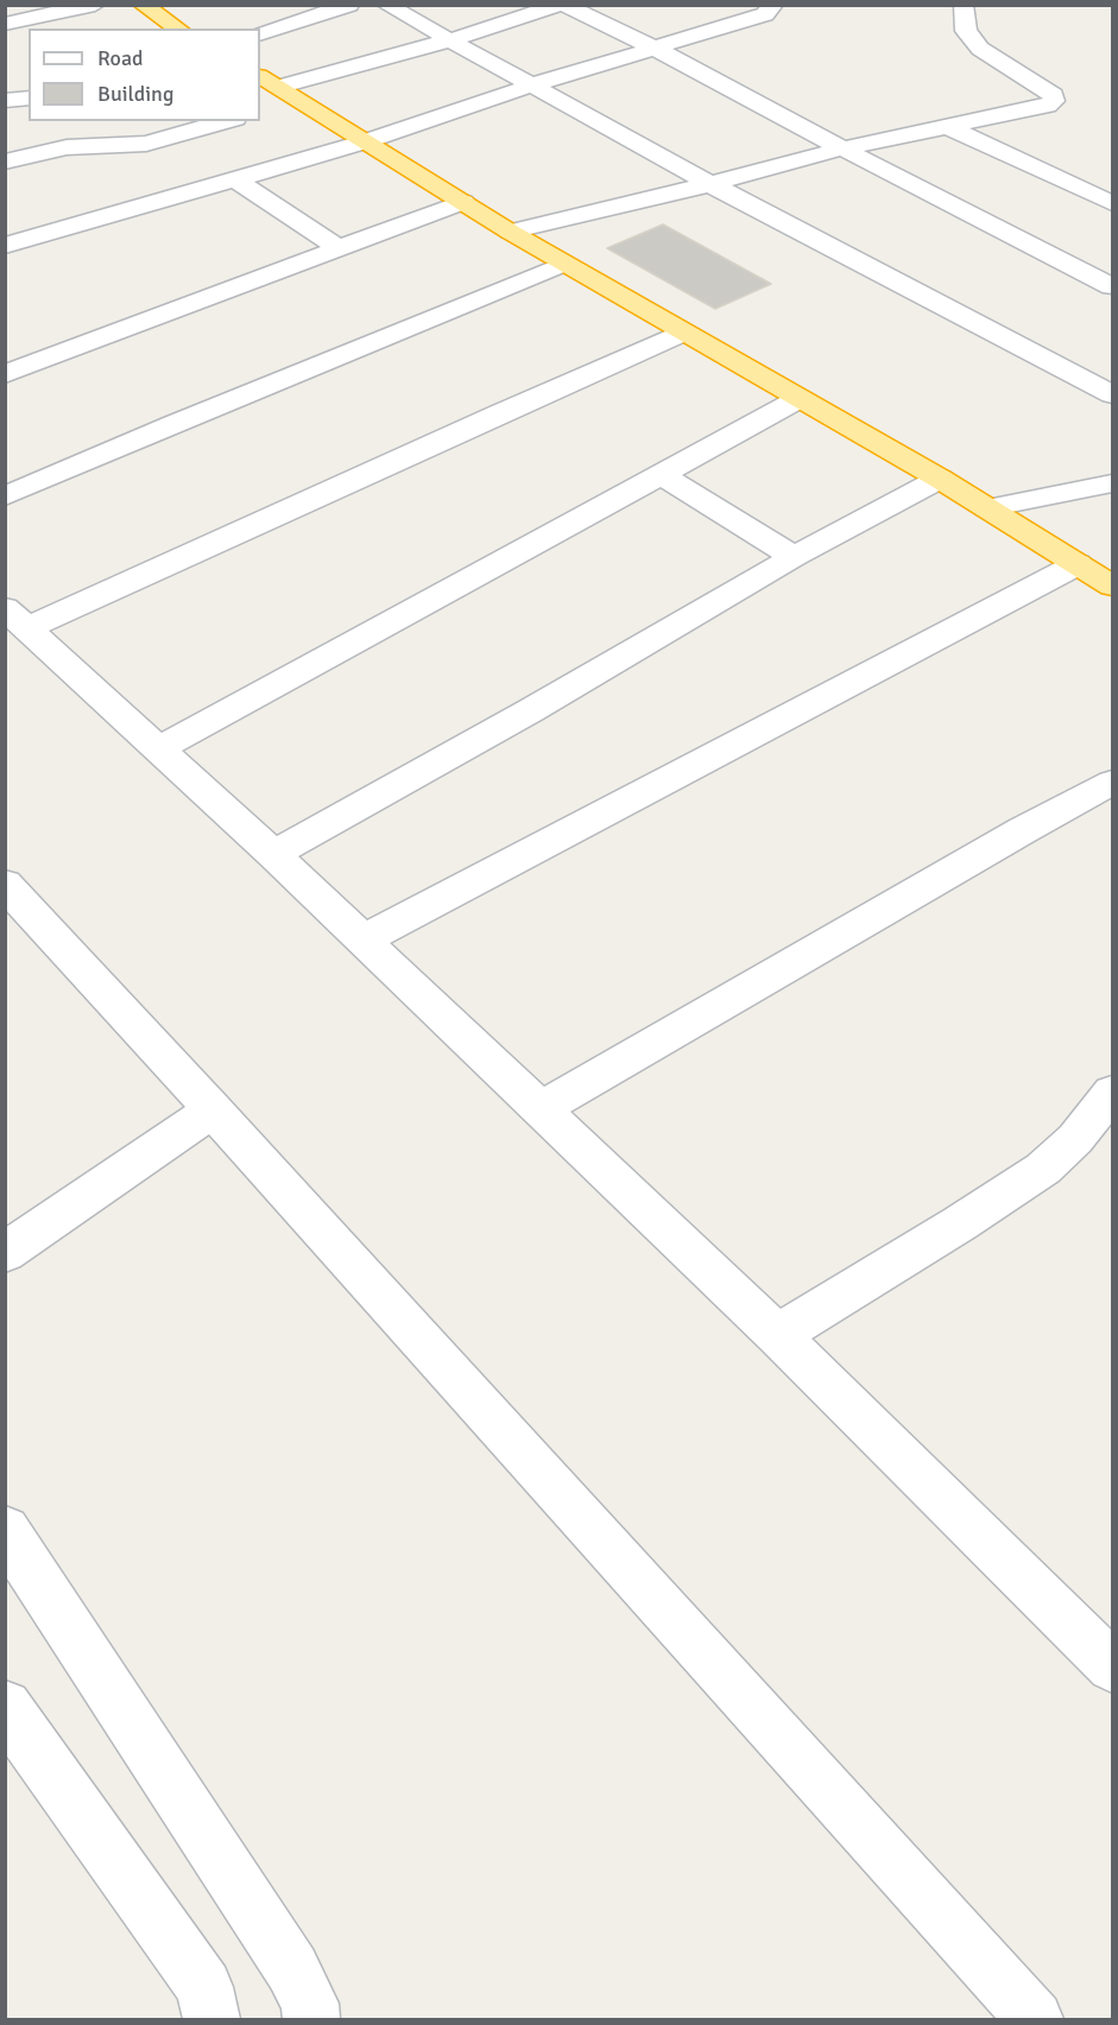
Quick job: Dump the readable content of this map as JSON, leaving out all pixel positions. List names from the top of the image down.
{
  "legend": ["Road", "Building"]
}
